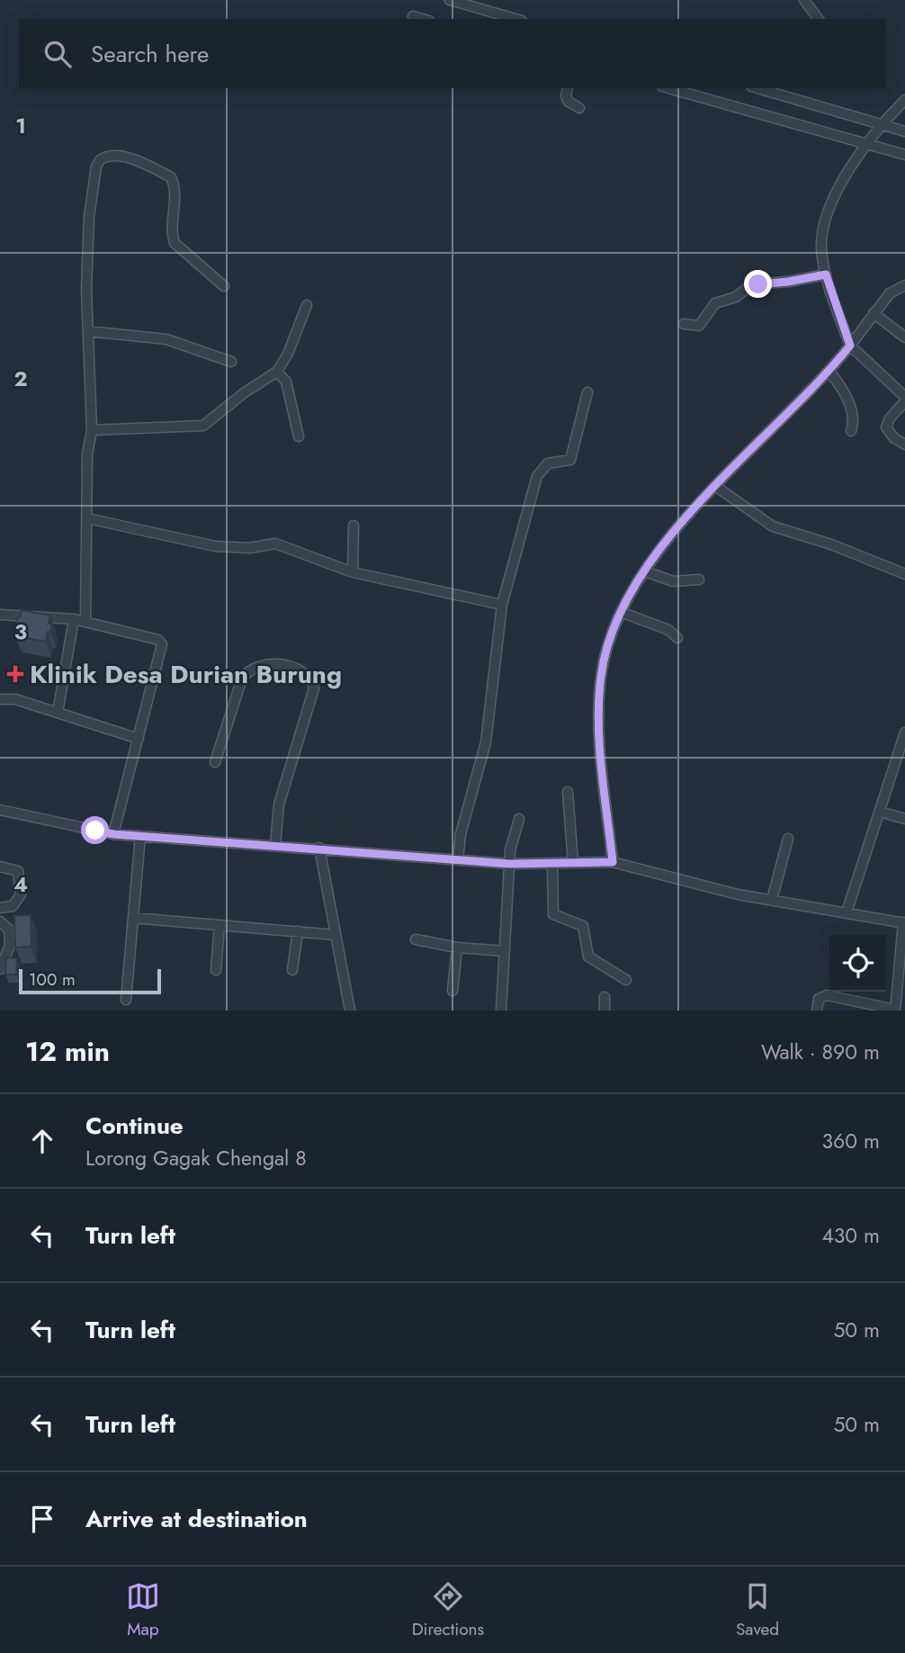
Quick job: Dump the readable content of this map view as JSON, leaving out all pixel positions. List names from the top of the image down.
{
  "places": {
    "health": ["Klinik Desa Durian Burung"]
  },
  "scale_bar": "100 m",
  "page": {
    "search": "Search here",
    "scale": "100 m",
    "heading": ["12 min", "Walk · 890 m"],
    "list": [
      ["Continue", "Lorong Gagak Chengal 8", "360 m"],
      ["Turn left", "430 m"],
      ["Turn left", "50 m"],
      ["Turn left", "50 m"],
      "Arrive at destination"
    ],
    "nav": ["Map", "Directions", "Saved"]
  },
  "grid": {
    "rows": [
      "1",
      "2",
      "3",
      "4"
    ]
  }
}
